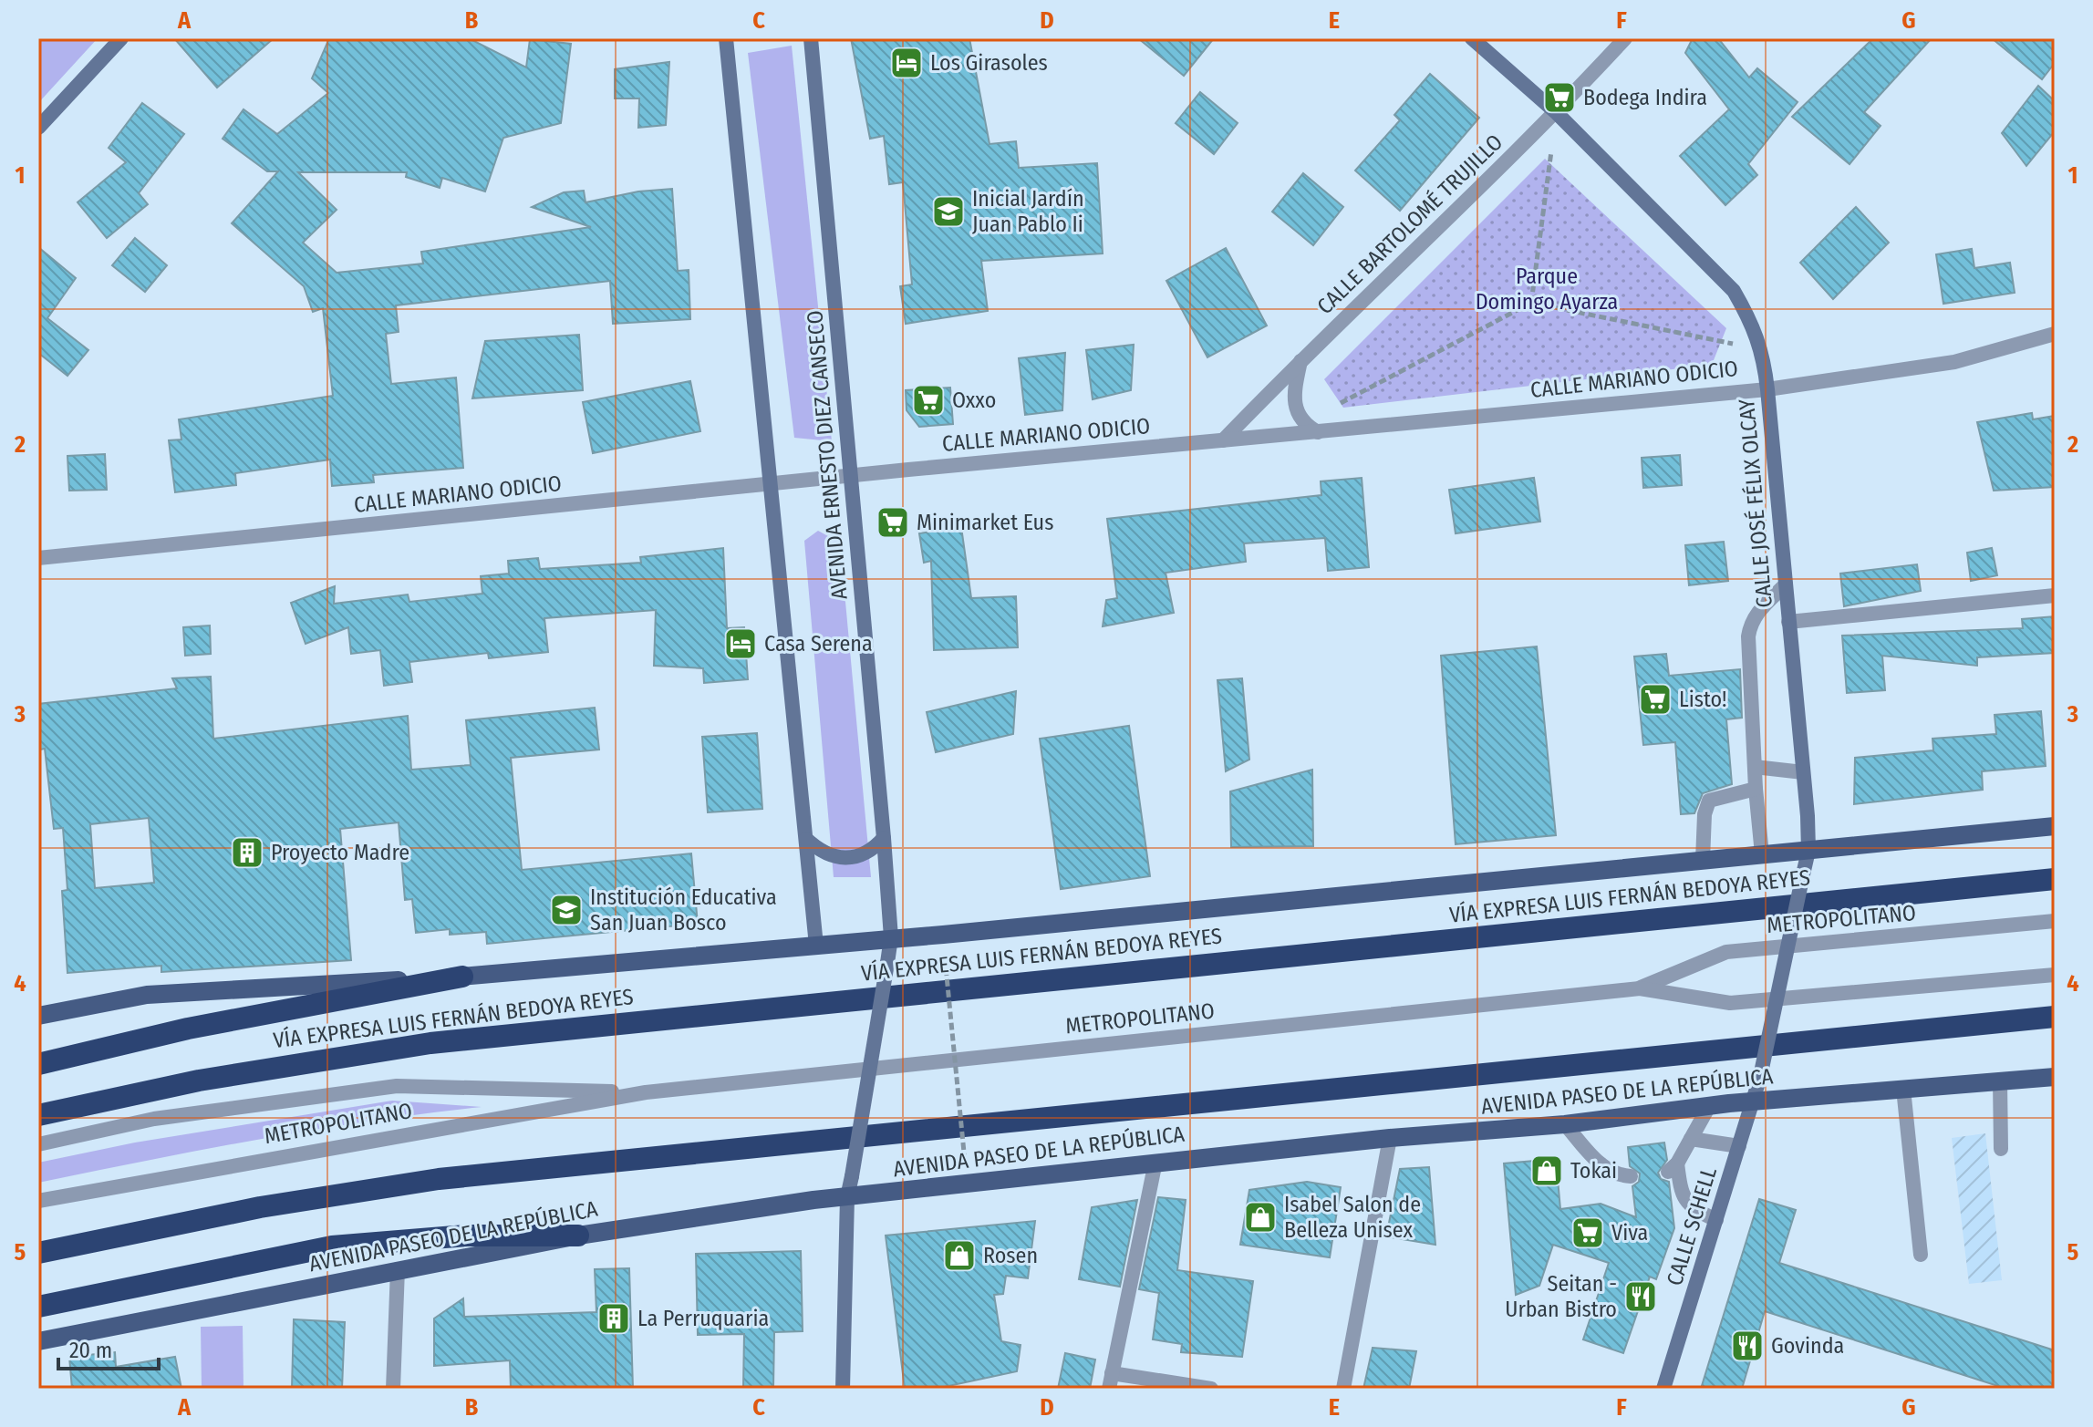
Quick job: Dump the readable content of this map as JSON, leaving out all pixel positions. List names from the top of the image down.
{
  "streets": {
    "highway": ["VÍA EXPRESA LUIS FERNÁN BEDOYA REYES"],
    "main road": ["AVENIDA PASEO DE LA REPÚBLICA"],
    "street": [
      "CALLE BARTOLOMÉ TRUJILLO",
      "CALLE MARIANO ODICIO",
      "AVENIDA ERNESTO DIEZ CANSECO",
      "CALLE JOSÉ FÉLIX OLCAY",
      "METROPOLITANO",
      "CALLE SCHELL"
    ]
  },
  "crossings": [
    ["CALLE BARTOLOMÉ TRUJILLO", "CALLE MARIANO ODICIO"],
    ["CALLE BARTOLOMÉ TRUJILLO", "CALLE JOSÉ FÉLIX OLCAY"],
    ["CALLE MARIANO ODICIO", "AVENIDA ERNESTO DIEZ CANSECO"],
    ["CALLE MARIANO ODICIO", "CALLE JOSÉ FÉLIX OLCAY"],
    ["AVENIDA ERNESTO DIEZ CANSECO", "AVENIDA PASEO DE LA REPÚBLICA"],
    ["CALLE JOSÉ FÉLIX OLCAY", "CALLE SCHELL"],
    ["AVENIDA PASEO DE LA REPÚBLICA", "CALLE SCHELL"]
  ],
  "parks": ["Parque Domingo Ayarza"],
  "places": {
    "hotel": ["Los Girasoles", "Casa Serena"],
    "supermarket": [
      "Bodega Indira",
      "Oxxo",
      "Minimarket Eus",
      "Listo!",
      "Viva"
    ],
    "school or university": ["Inicial Jardín Juan Pablo Ii", "Institución Educativa San Juan Bosco"],
    "building": ["Proyecto Madre", "La Perruquaria"],
    "shop": ["Tokai", "Isabel Salon de Belleza Unisex", "Rosen"],
    "restaurant": ["Seitan - Urban Bistro", "Govinda"]
  },
  "scale_bar": "20 m",
  "grid": {
    "columns": [
      "A",
      "B",
      "C",
      "D",
      "E",
      "F",
      "G"
    ],
    "rows": [
      "1",
      "2",
      "3",
      "4",
      "5"
    ]
  }
}
